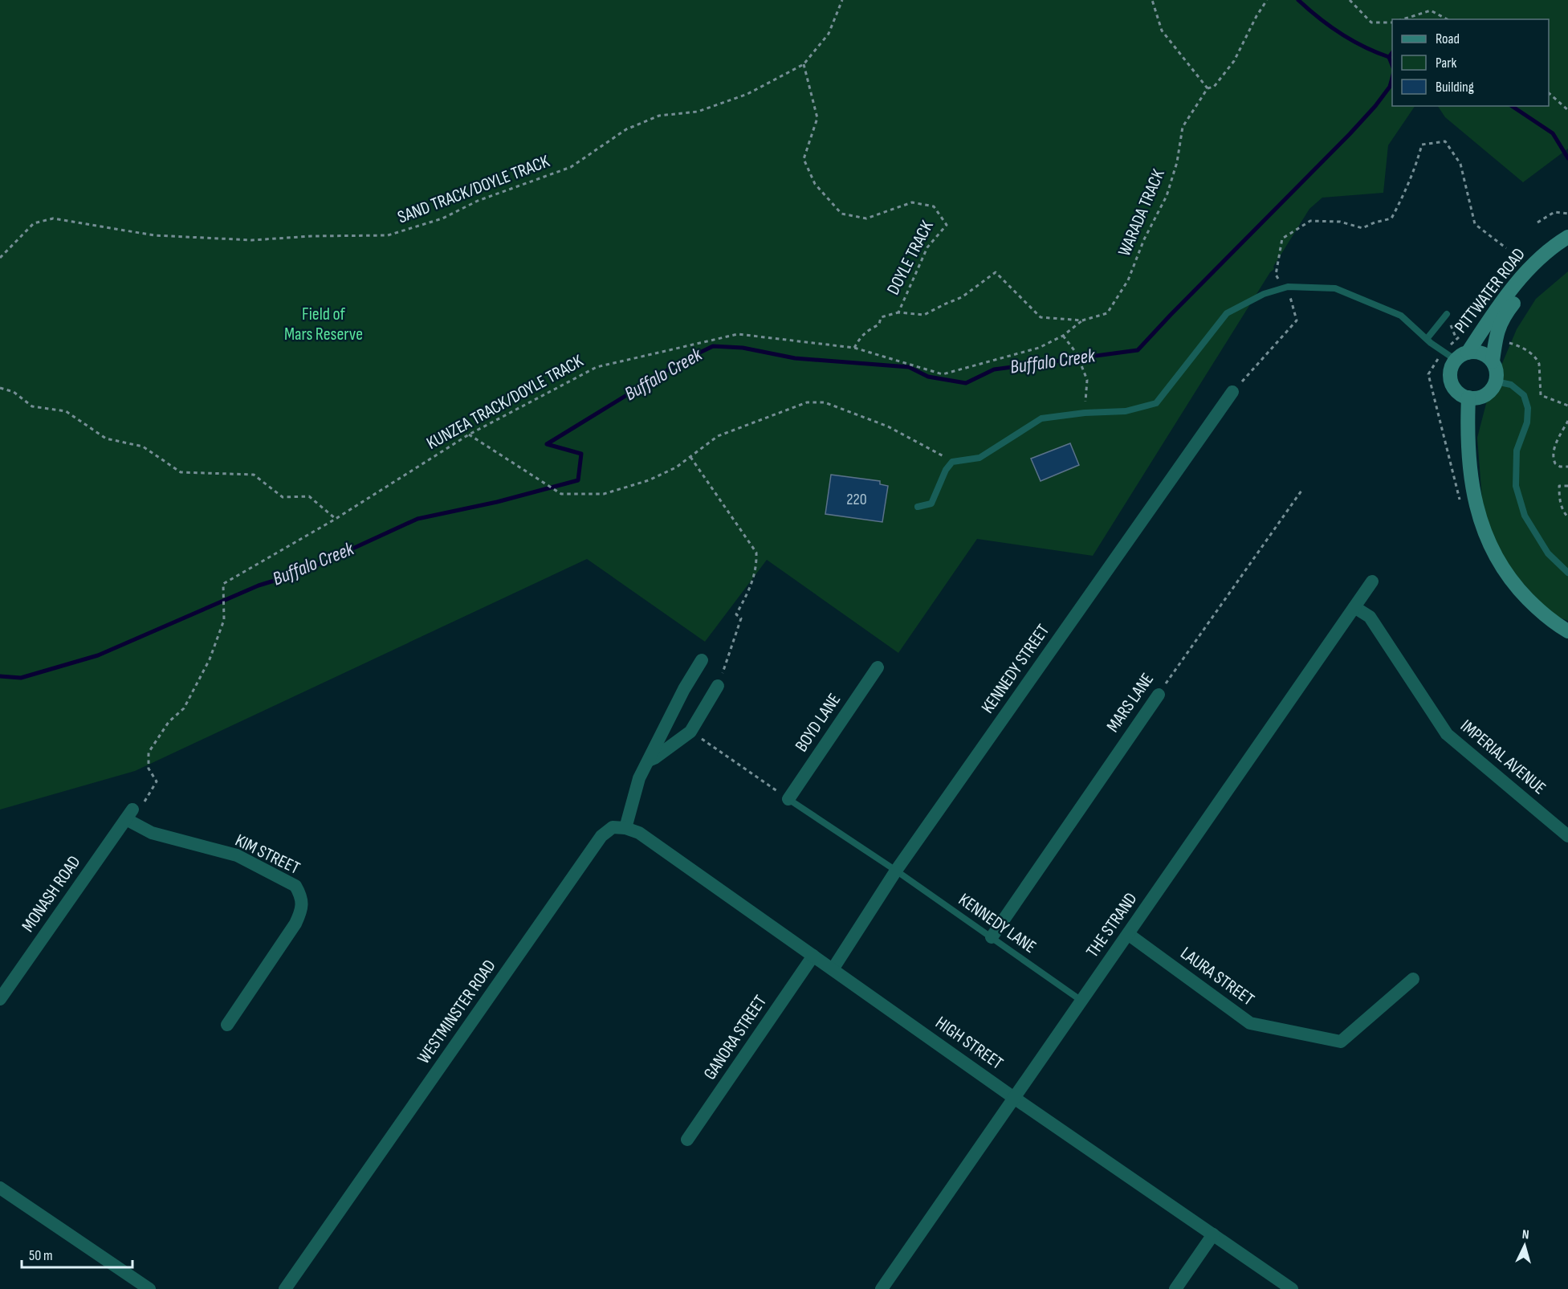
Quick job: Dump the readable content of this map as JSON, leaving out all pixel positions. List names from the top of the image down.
{
  "streets": {
    "main road": ["PITTWATER ROAD"],
    "street": [
      "KENNEDY STREET",
      "MARS LANE",
      "BOYD LANE",
      "IMPERIAL AVENUE",
      "KIM STREET",
      "MONASH ROAD",
      "THE STRAND",
      "LAURA STREET",
      "WESTMINSTER ROAD",
      "GANORA STREET",
      "HIGH STREET"
    ],
    "lane": ["KENNEDY LANE"],
    "path": [
      "SAND TRACK/DOYLE TRACK",
      "WARADA TRACK",
      "DOYLE TRACK",
      "KUNZEA TRACK/DOYLE TRACK"
    ]
  },
  "crossings": [
    ["SAND TRACK/DOYLE TRACK", "DOYLE TRACK"],
    ["WARADA TRACK", "DOYLE TRACK"],
    ["WARADA TRACK", "KUNZEA TRACK/DOYLE TRACK"],
    ["DOYLE TRACK", "KUNZEA TRACK/DOYLE TRACK"],
    ["KUNZEA TRACK/DOYLE TRACK", "KIM STREET"],
    ["KUNZEA TRACK/DOYLE TRACK", "MONASH ROAD"],
    ["KENNEDY STREET", "KENNEDY LANE"],
    ["KENNEDY STREET", "HIGH STREET"],
    ["MARS LANE", "KENNEDY LANE"],
    ["IMPERIAL AVENUE", "THE STRAND"],
    ["KIM STREET", "MONASH ROAD"],
    ["KENNEDY LANE", "THE STRAND"],
    ["THE STRAND", "LAURA STREET"],
    ["THE STRAND", "HIGH STREET"],
    ["WESTMINSTER ROAD", "HIGH STREET"],
    ["GANORA STREET", "HIGH STREET"]
  ],
  "water": ["Buffalo Creek"],
  "parks": ["Field of Mars Reserve"],
  "house_numbers": ["220"],
  "legend": ["Road", "Park", "Building"],
  "scale_bar": "50 m",
  "north": "top"
}
